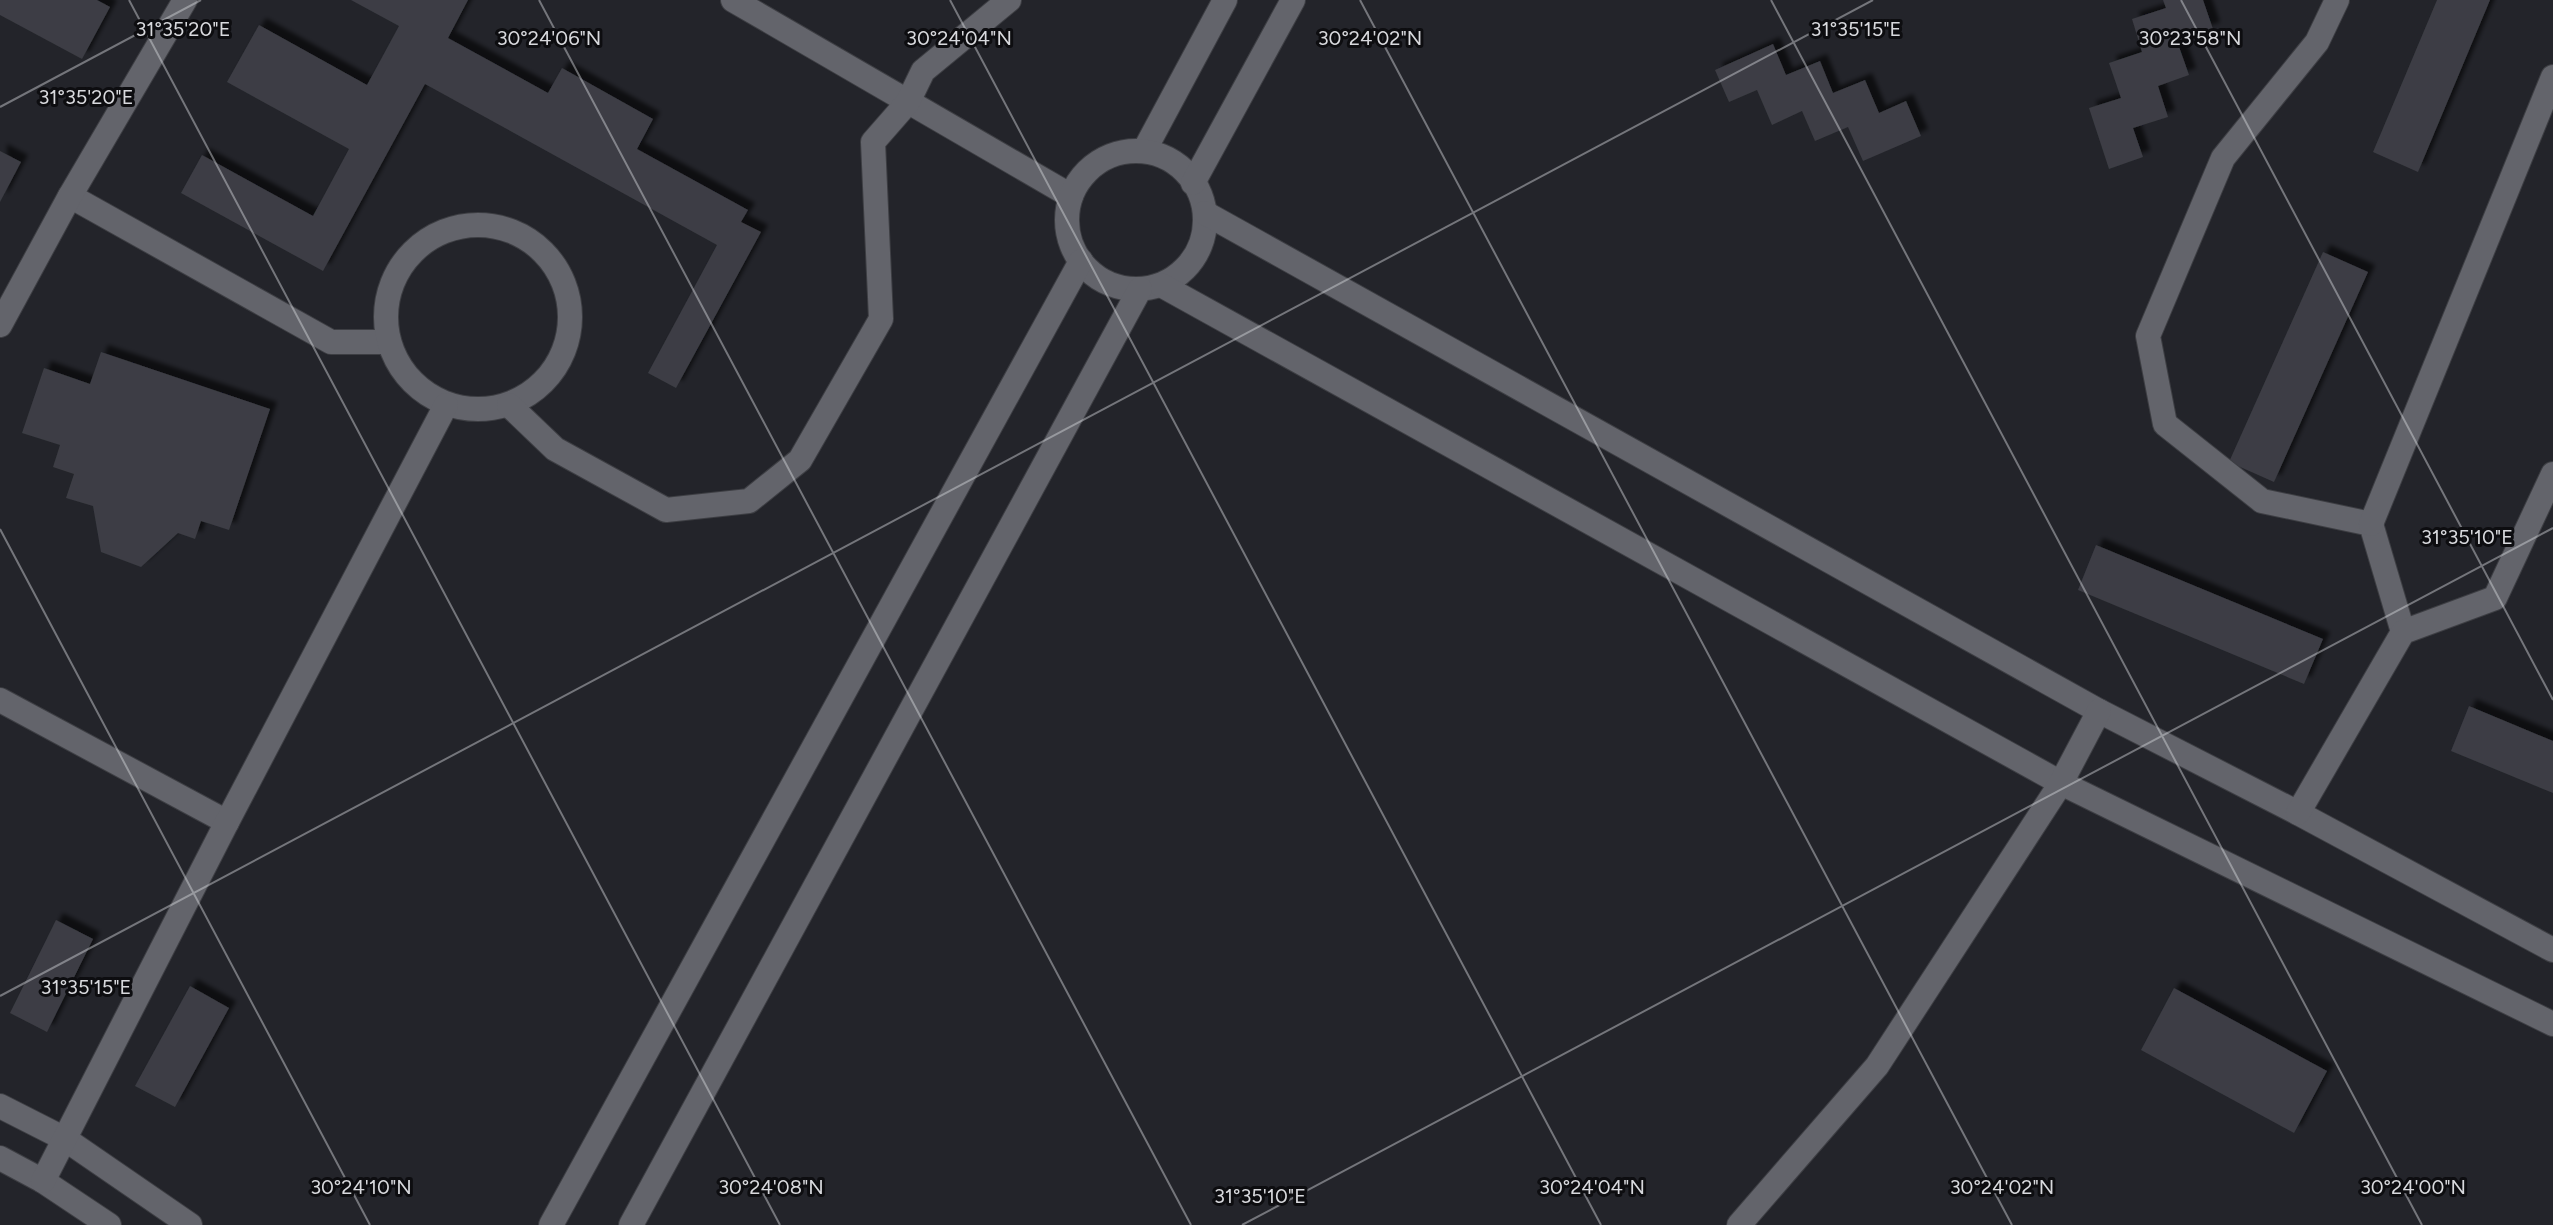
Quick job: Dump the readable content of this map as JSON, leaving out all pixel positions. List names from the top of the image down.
{
  "coordinates": [
    "31°35'20\"E",
    "31°35'15\"E",
    "30°24'06\"N",
    "30°24'04\"N",
    "30°24'02\"N",
    "30°23'58\"N",
    "31°35'10\"E",
    "30°24'10\"N",
    "30°24'08\"N",
    "30°24'00\"N"
  ]
}
